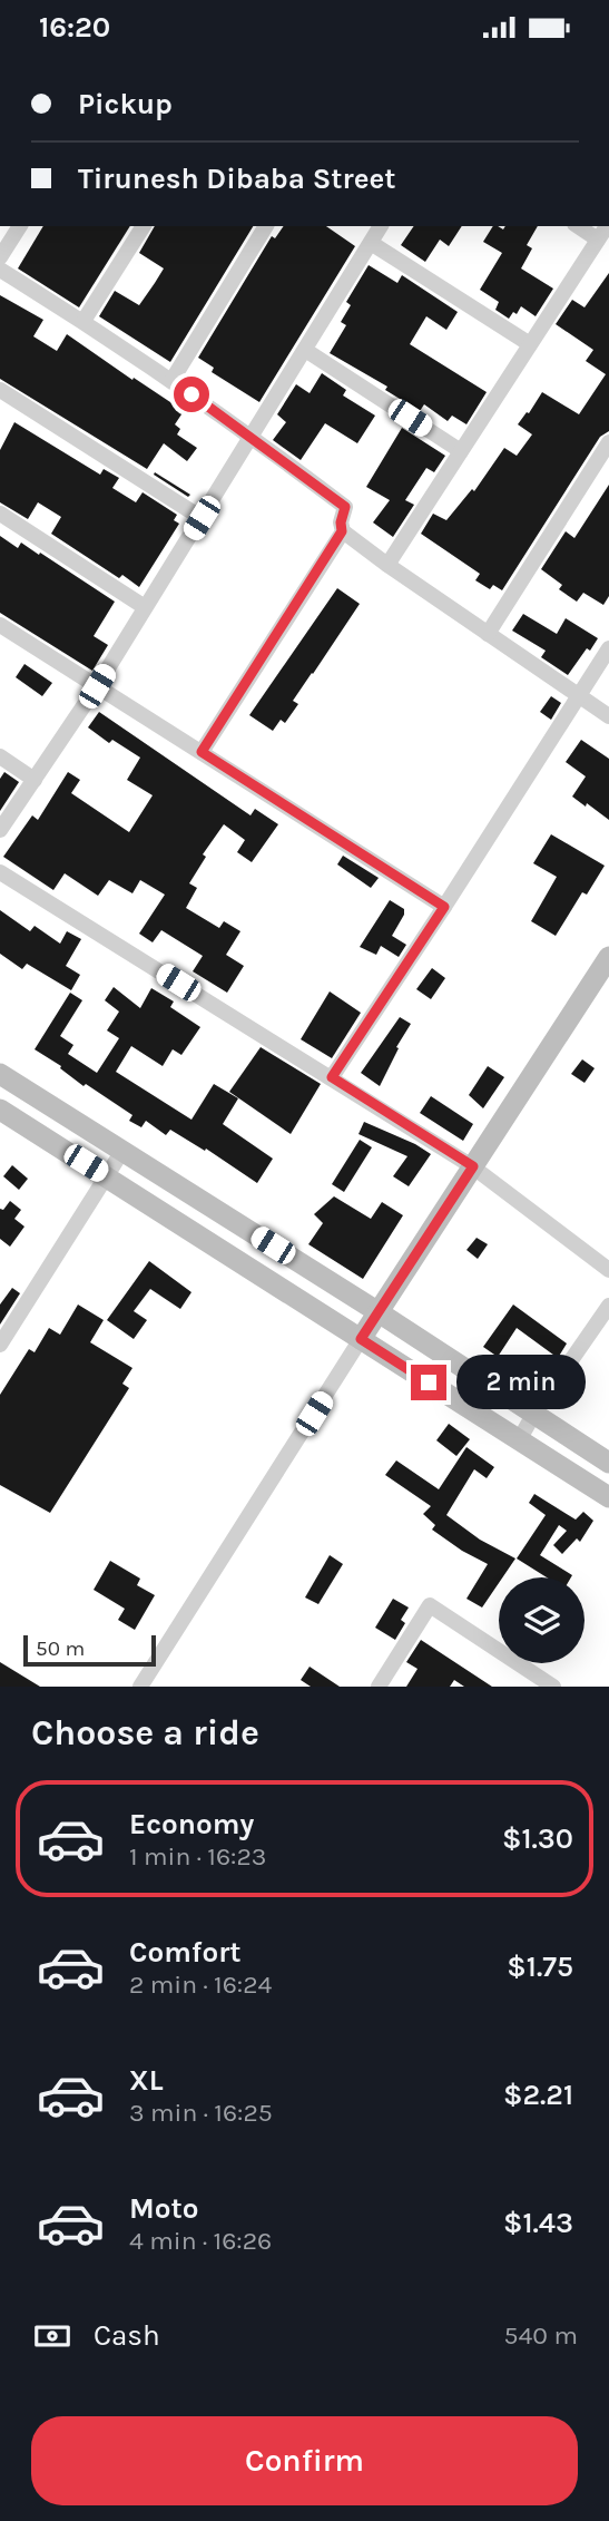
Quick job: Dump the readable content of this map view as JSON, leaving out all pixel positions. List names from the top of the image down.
{
  "scale_bar": "50 m",
  "page": {
    "status": "16:20",
    "banner": ["Pickup", "Tirunesh Dibaba Street"],
    "bubble": "2 min",
    "scale": "50 m",
    "heading": "Choose a ride",
    "list": [
      {
        "name": "Economy",
        "note": "1 min · 16:23",
        "value": "$1.30"
      },
      {
        "name": "Comfort",
        "note": "2 min · 16:24",
        "value": "$1.75"
      },
      {
        "name": "XL",
        "note": "3 min · 16:25",
        "value": "$2.21"
      },
      {
        "name": "Moto",
        "note": "4 min · 16:26",
        "value": "$1.43"
      }
    ],
    "pay": ["Cash", "540 m"],
    "buttons": "Confirm"
  }
}
